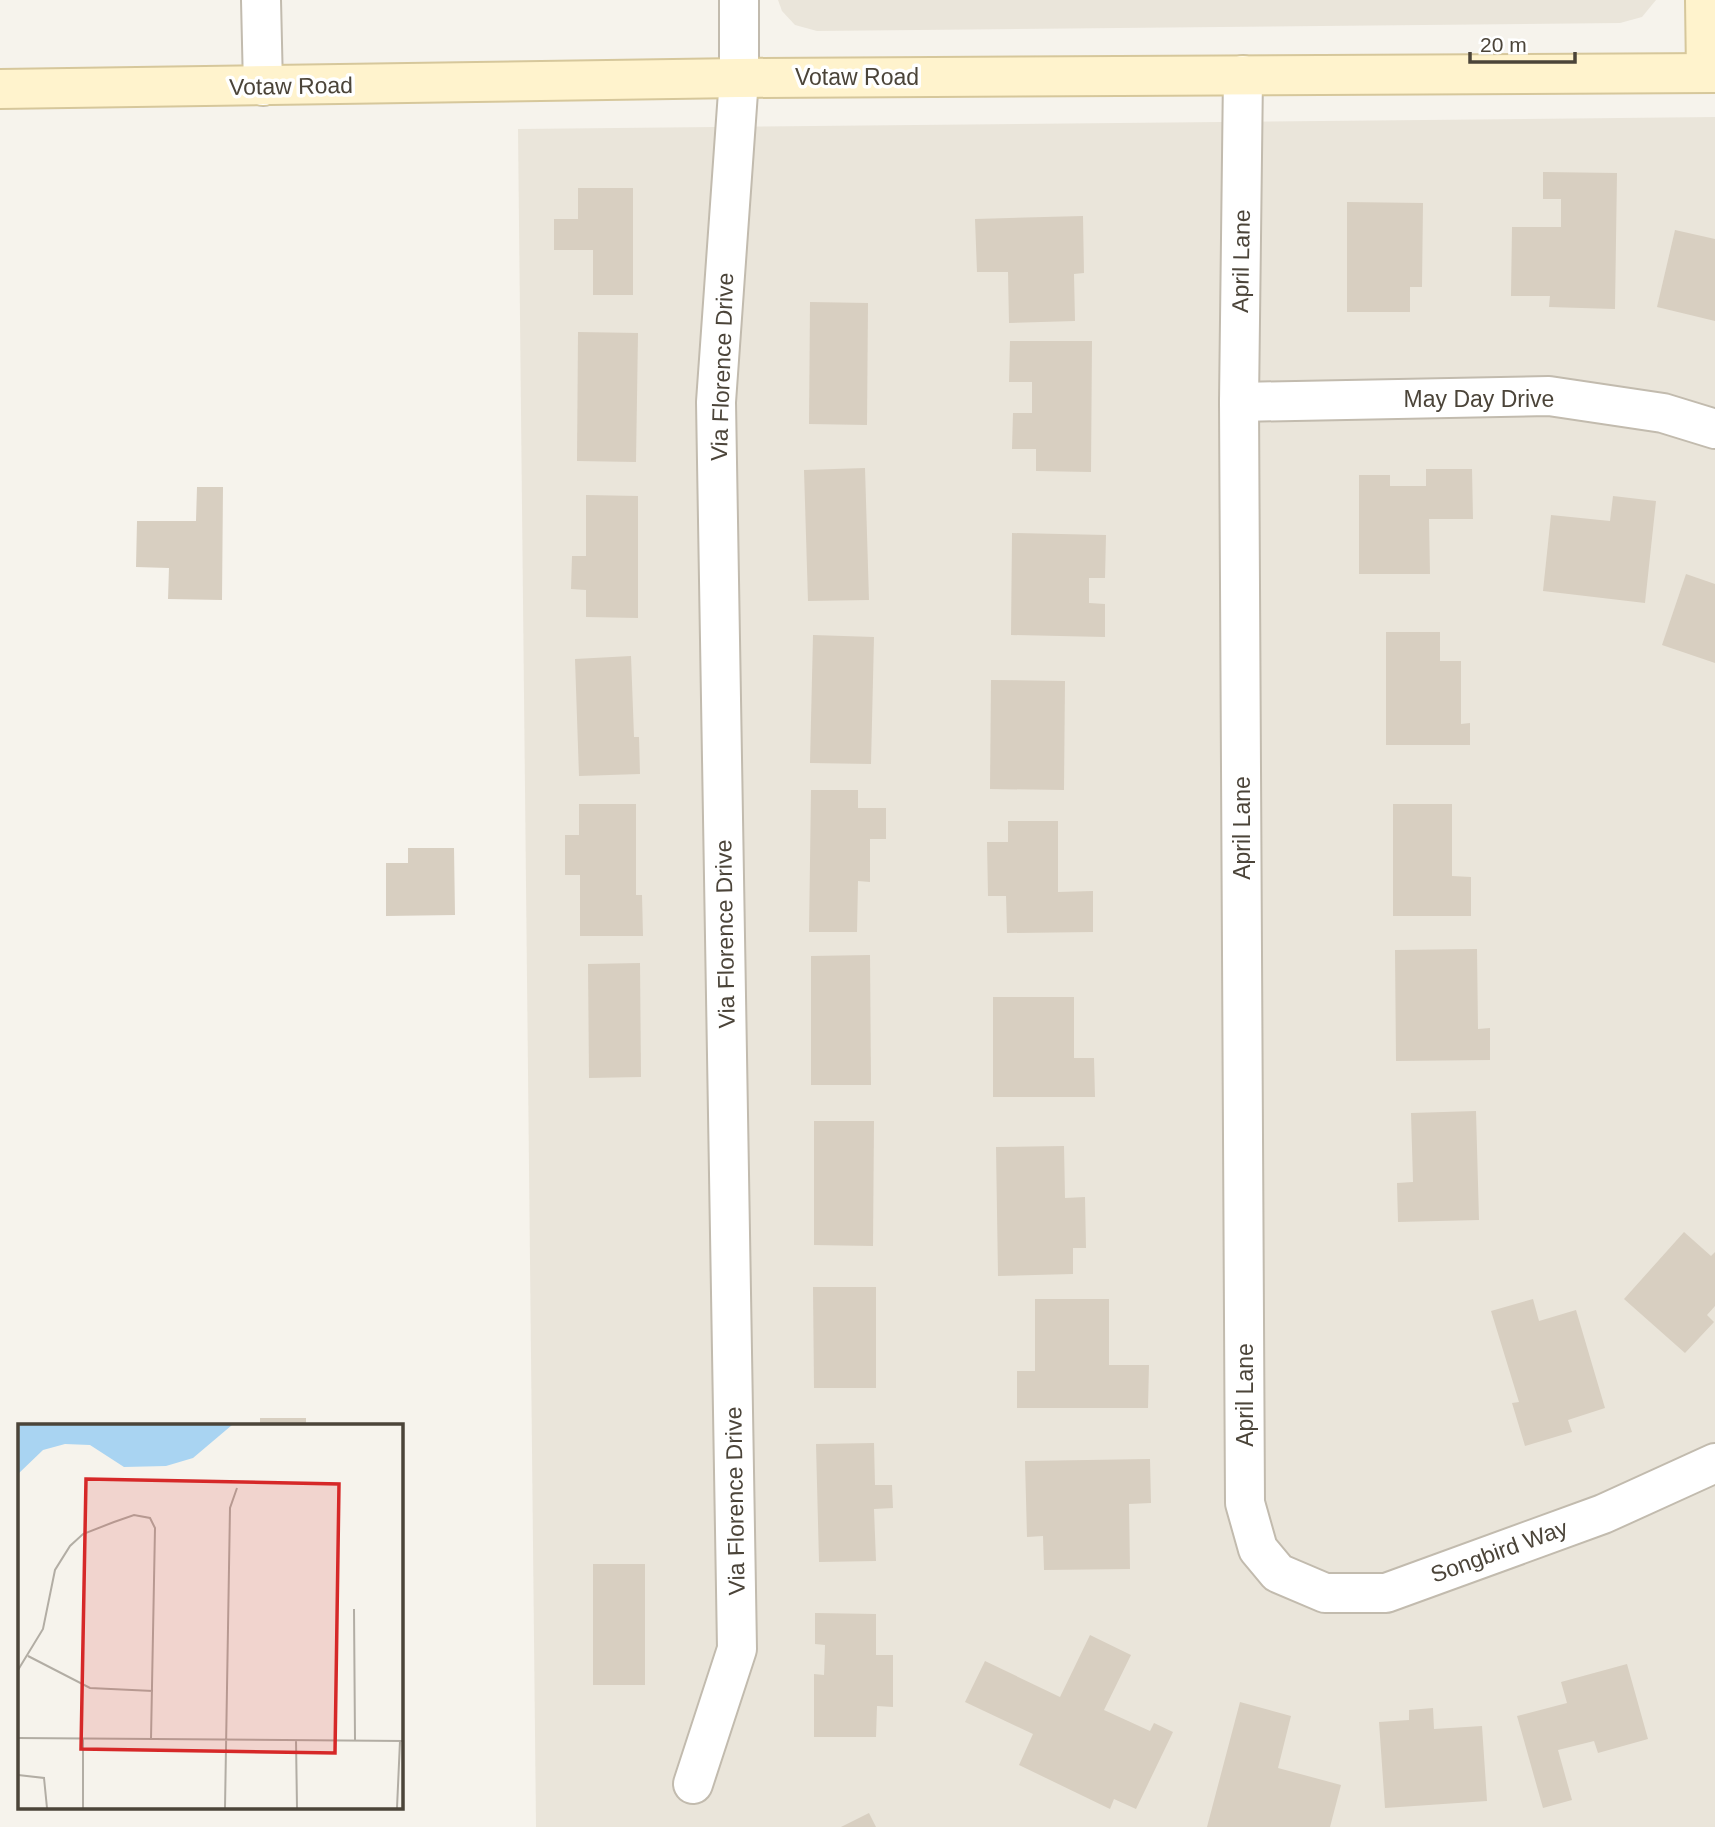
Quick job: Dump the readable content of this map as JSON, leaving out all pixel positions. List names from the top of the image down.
{
  "streets": {
    "street": [
      "Votaw Road",
      "April Lane",
      "Via Florence Drive",
      "May Day Drive",
      "Songbird Way"
    ]
  },
  "crossings": [
    ["Votaw Road", "April Lane"],
    ["Votaw Road", "Via Florence Drive"],
    ["April Lane", "May Day Drive"],
    ["April Lane", "Songbird Way"]
  ],
  "scale_bar": "20 m"
}
